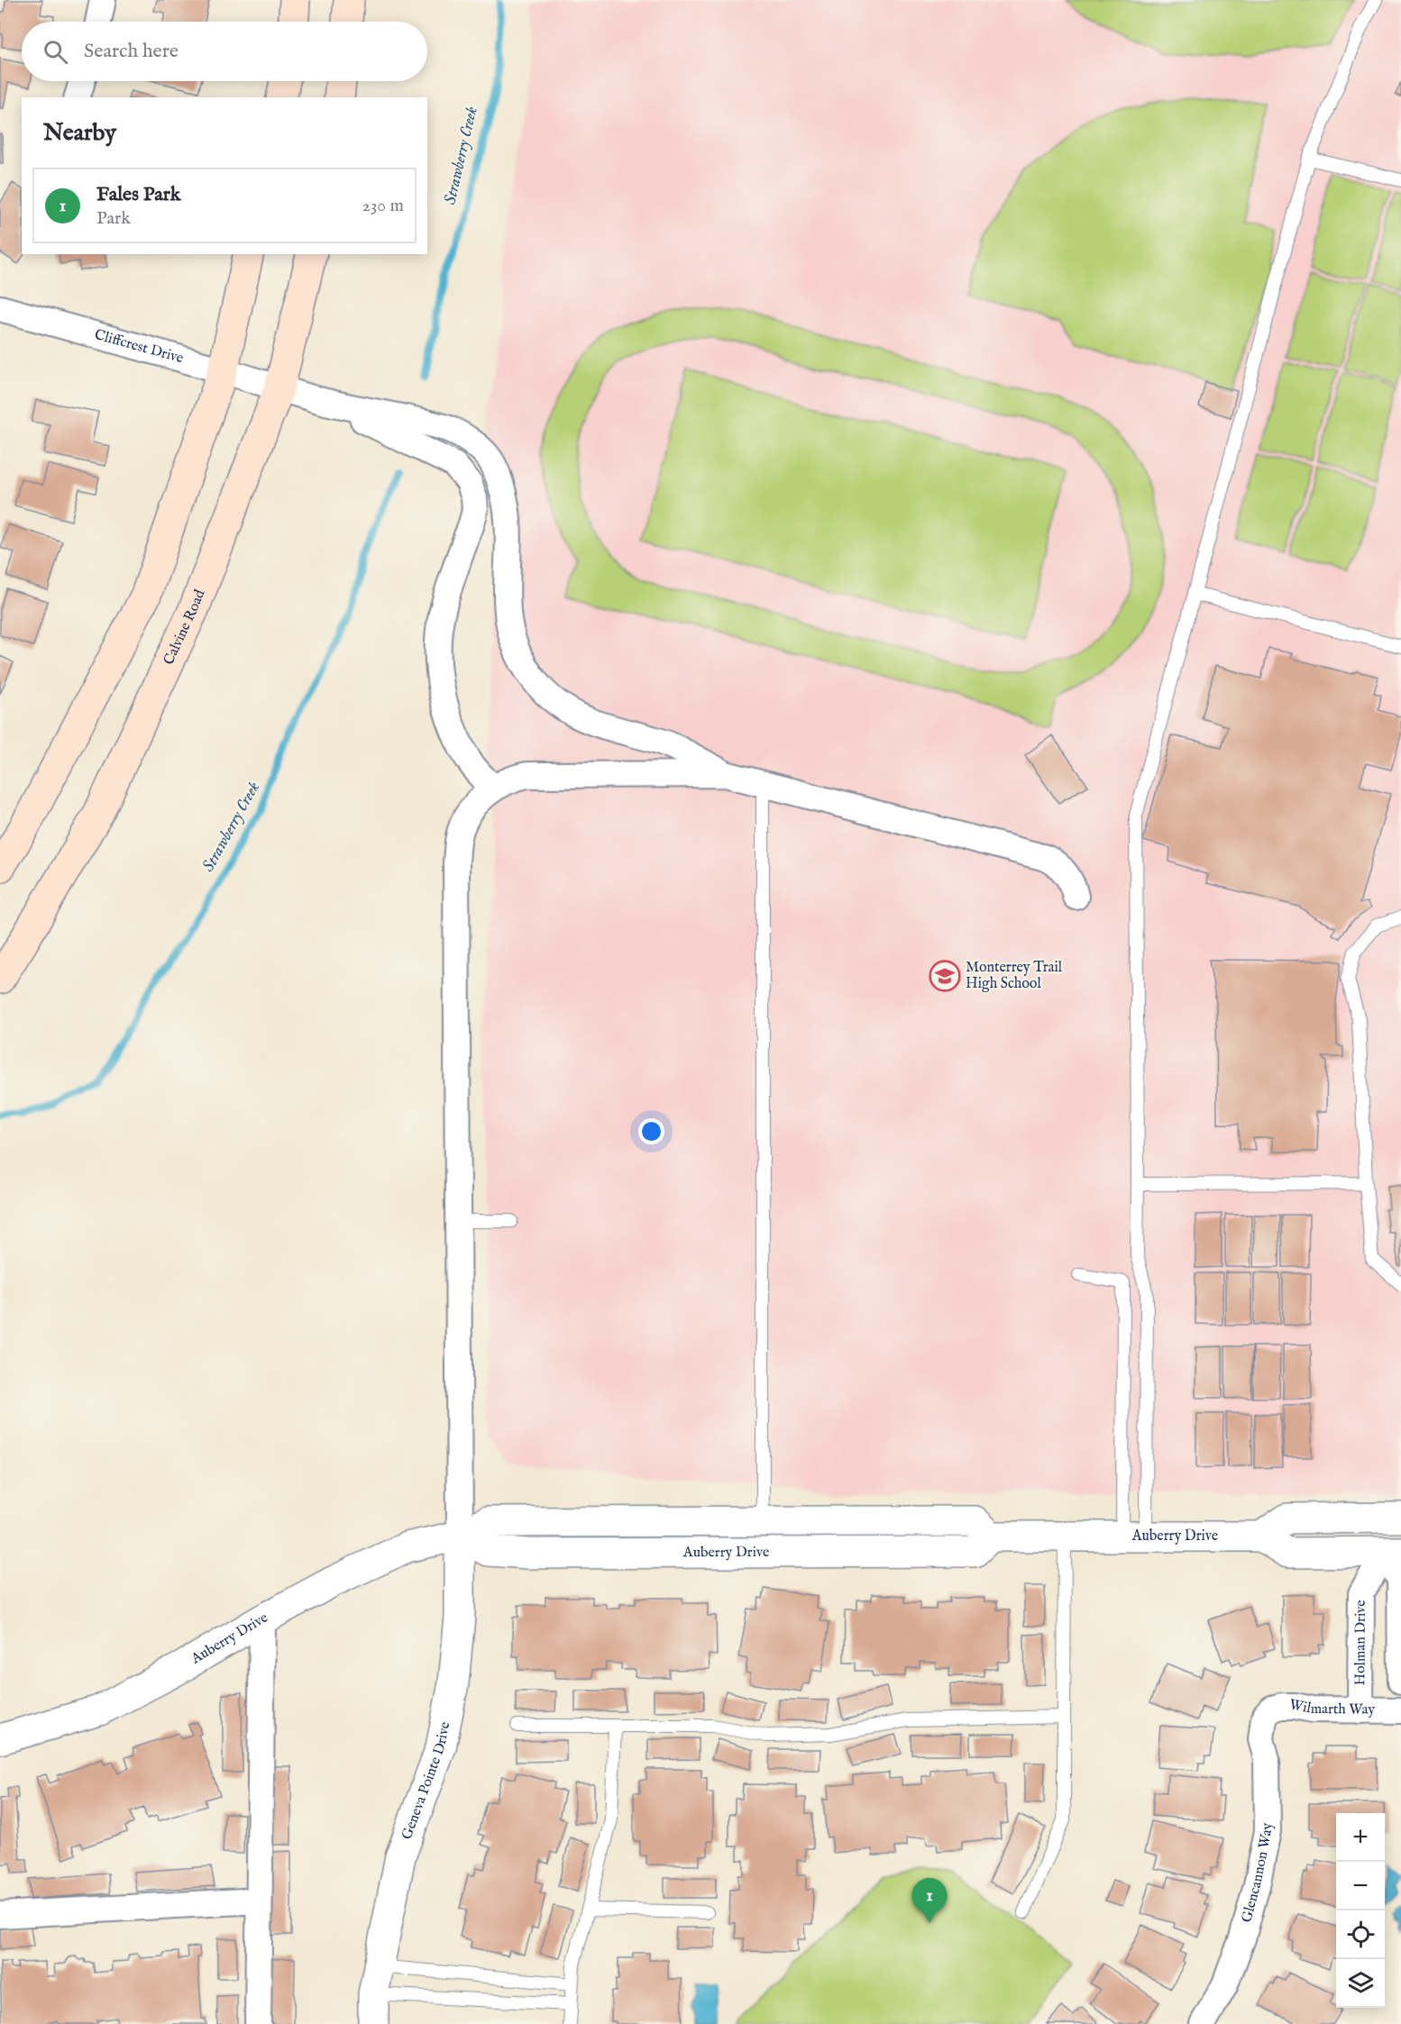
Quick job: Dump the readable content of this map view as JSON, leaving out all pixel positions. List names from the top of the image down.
{
  "streets": {
    "main road": ["Calvine Road"],
    "street": [
      "Cliffcrest Drive",
      "Auberry Drive",
      "Holman Drive",
      "Wilmarth Way",
      "Geneva Pointe Drive",
      "Glencannon Way"
    ]
  },
  "crossings": [
    ["Cliffcrest Drive", "Calvine Road"],
    ["Auberry Drive", "Geneva Pointe Drive"],
    ["Holman Drive", "Wilmarth Way"],
    ["Wilmarth Way", "Glencannon Way"]
  ],
  "water": ["Strawberry Creek"],
  "places": {
    "school or university": ["Monterrey Trail High School"]
  },
  "page": {
    "search": "Search here",
    "heading": "Nearby",
    "list": [
      {
        "mark": "1",
        "name": "Fales Park",
        "note": "Park",
        "value": "230 m"
      }
    ],
    "map_buttons": ["+", "−"],
    "pins": "1"
  }
}
